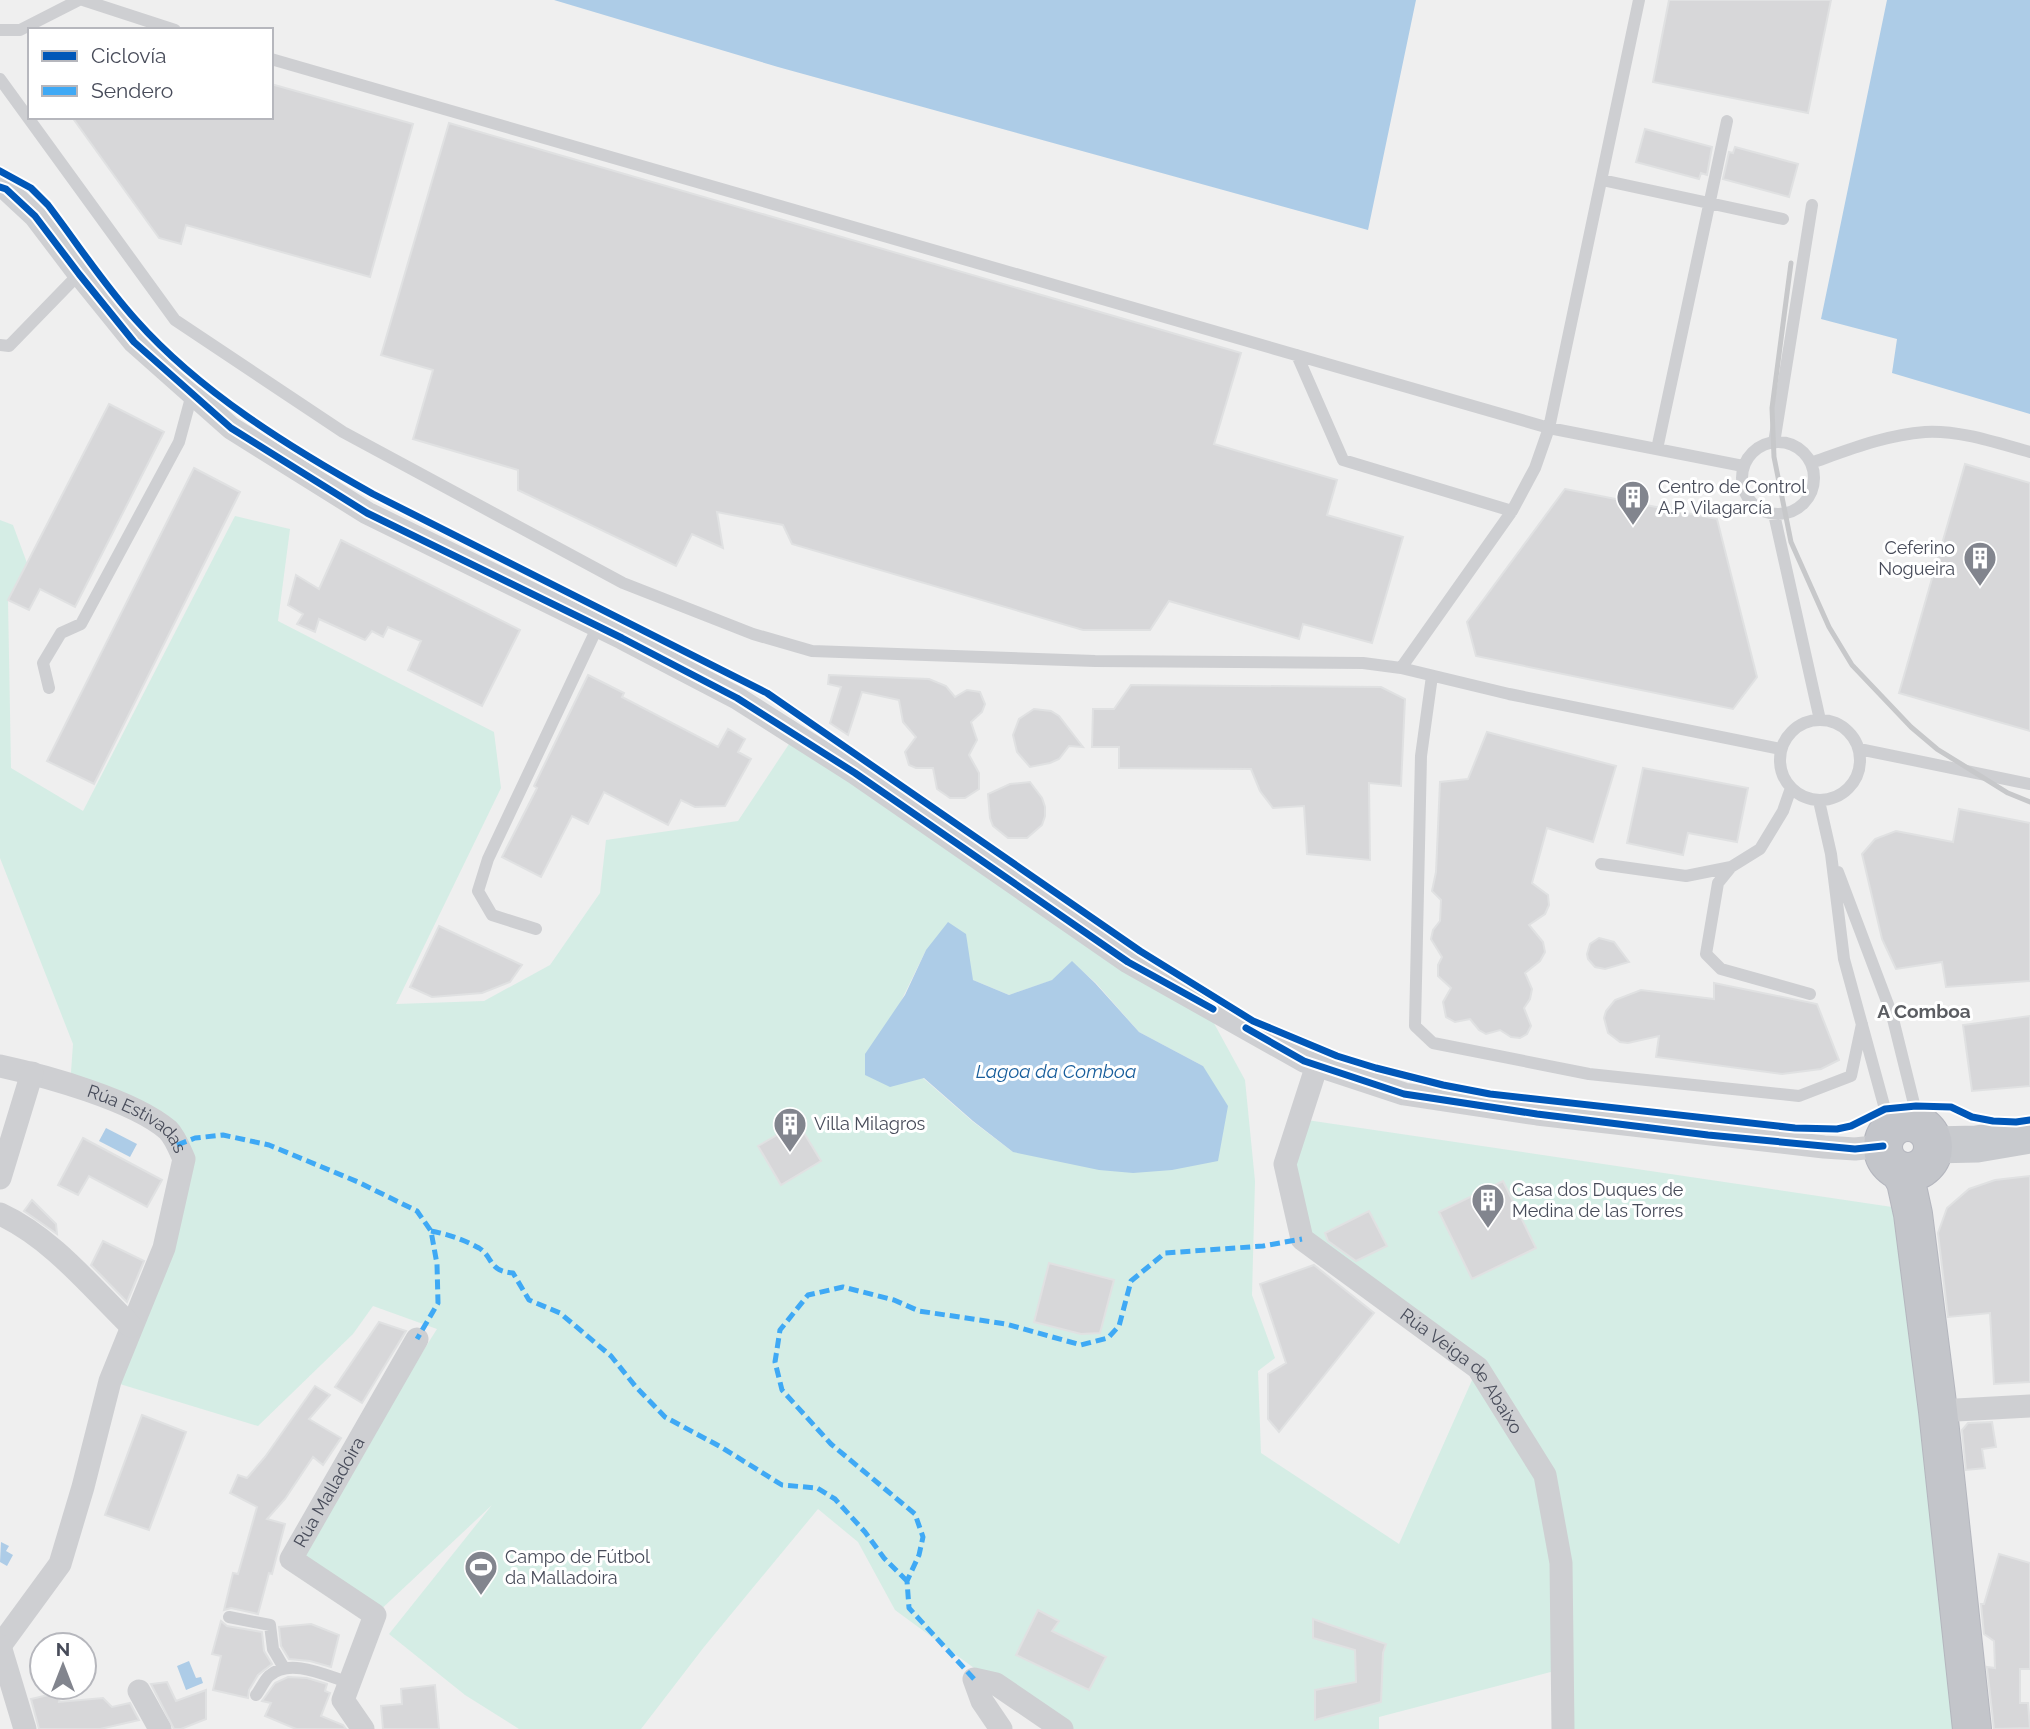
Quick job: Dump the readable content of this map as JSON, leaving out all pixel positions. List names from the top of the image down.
{
  "streets": {
    "street": ["Rúa Estivadas", "Rúa Veiga de Abaixo", "Rúa Malladoira"]
  },
  "districts": ["A Comboa"],
  "water": ["Lagoa da Comboa"],
  "places": {
    "building": [
      "Centro de Control A.P. Vilagarcía",
      "Ceferino Nogueira",
      "Villa Milagros",
      "Casa dos Duques de Medina de las Torres"
    ],
    "sports": ["Campo de Fútbol da Malladoira"]
  },
  "legend": ["Ciclovía", "Sendero"],
  "north": "top"
}
